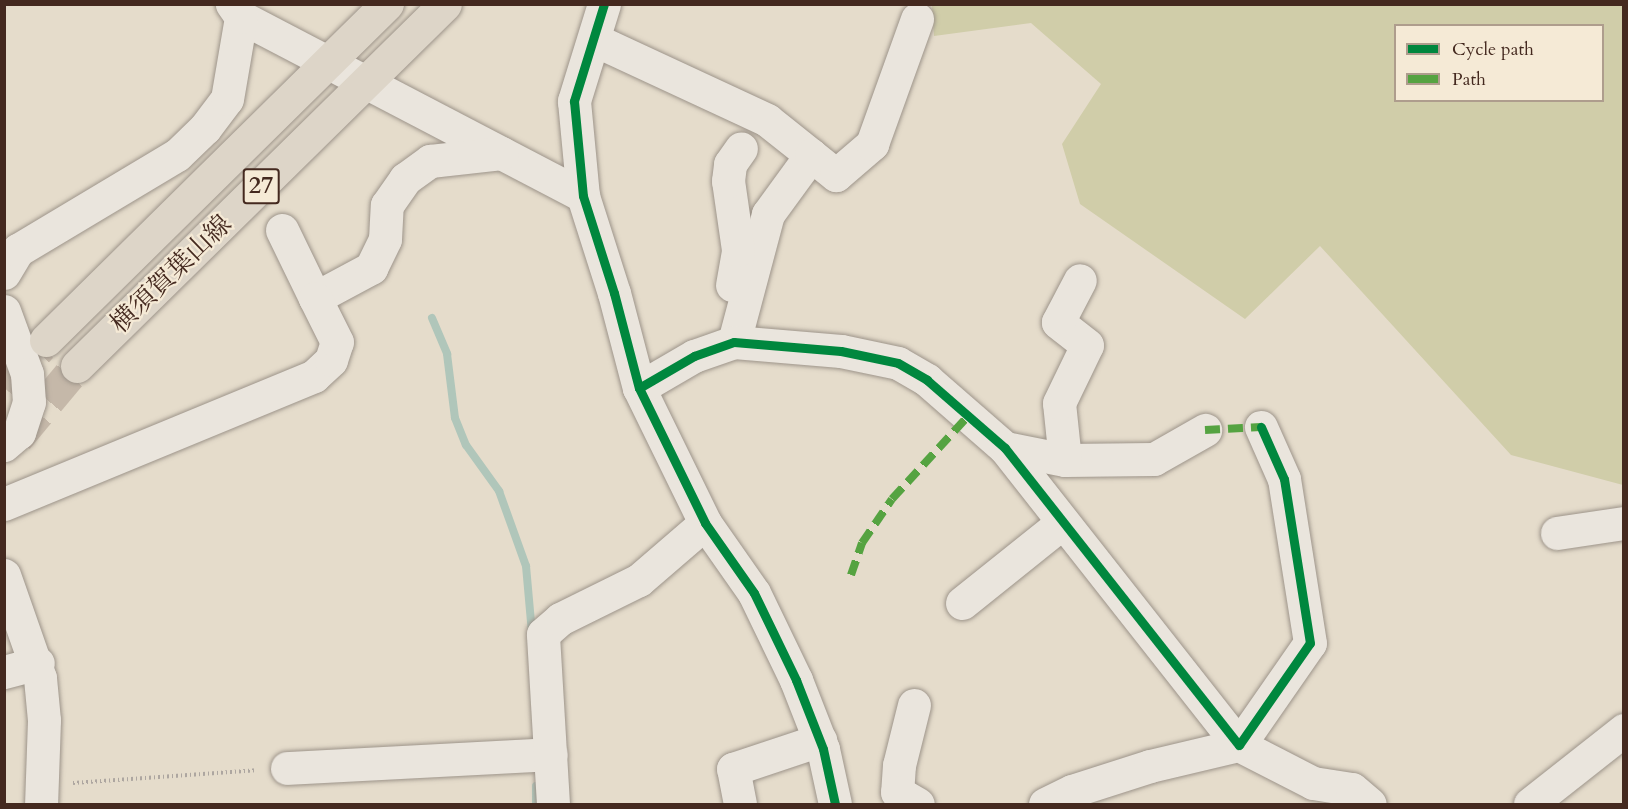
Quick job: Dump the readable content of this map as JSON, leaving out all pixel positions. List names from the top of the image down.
{
  "streets": {
    "main road": ["27", "横須賀葉山線"]
  },
  "legend": ["Cycle path", "Path"]
}
